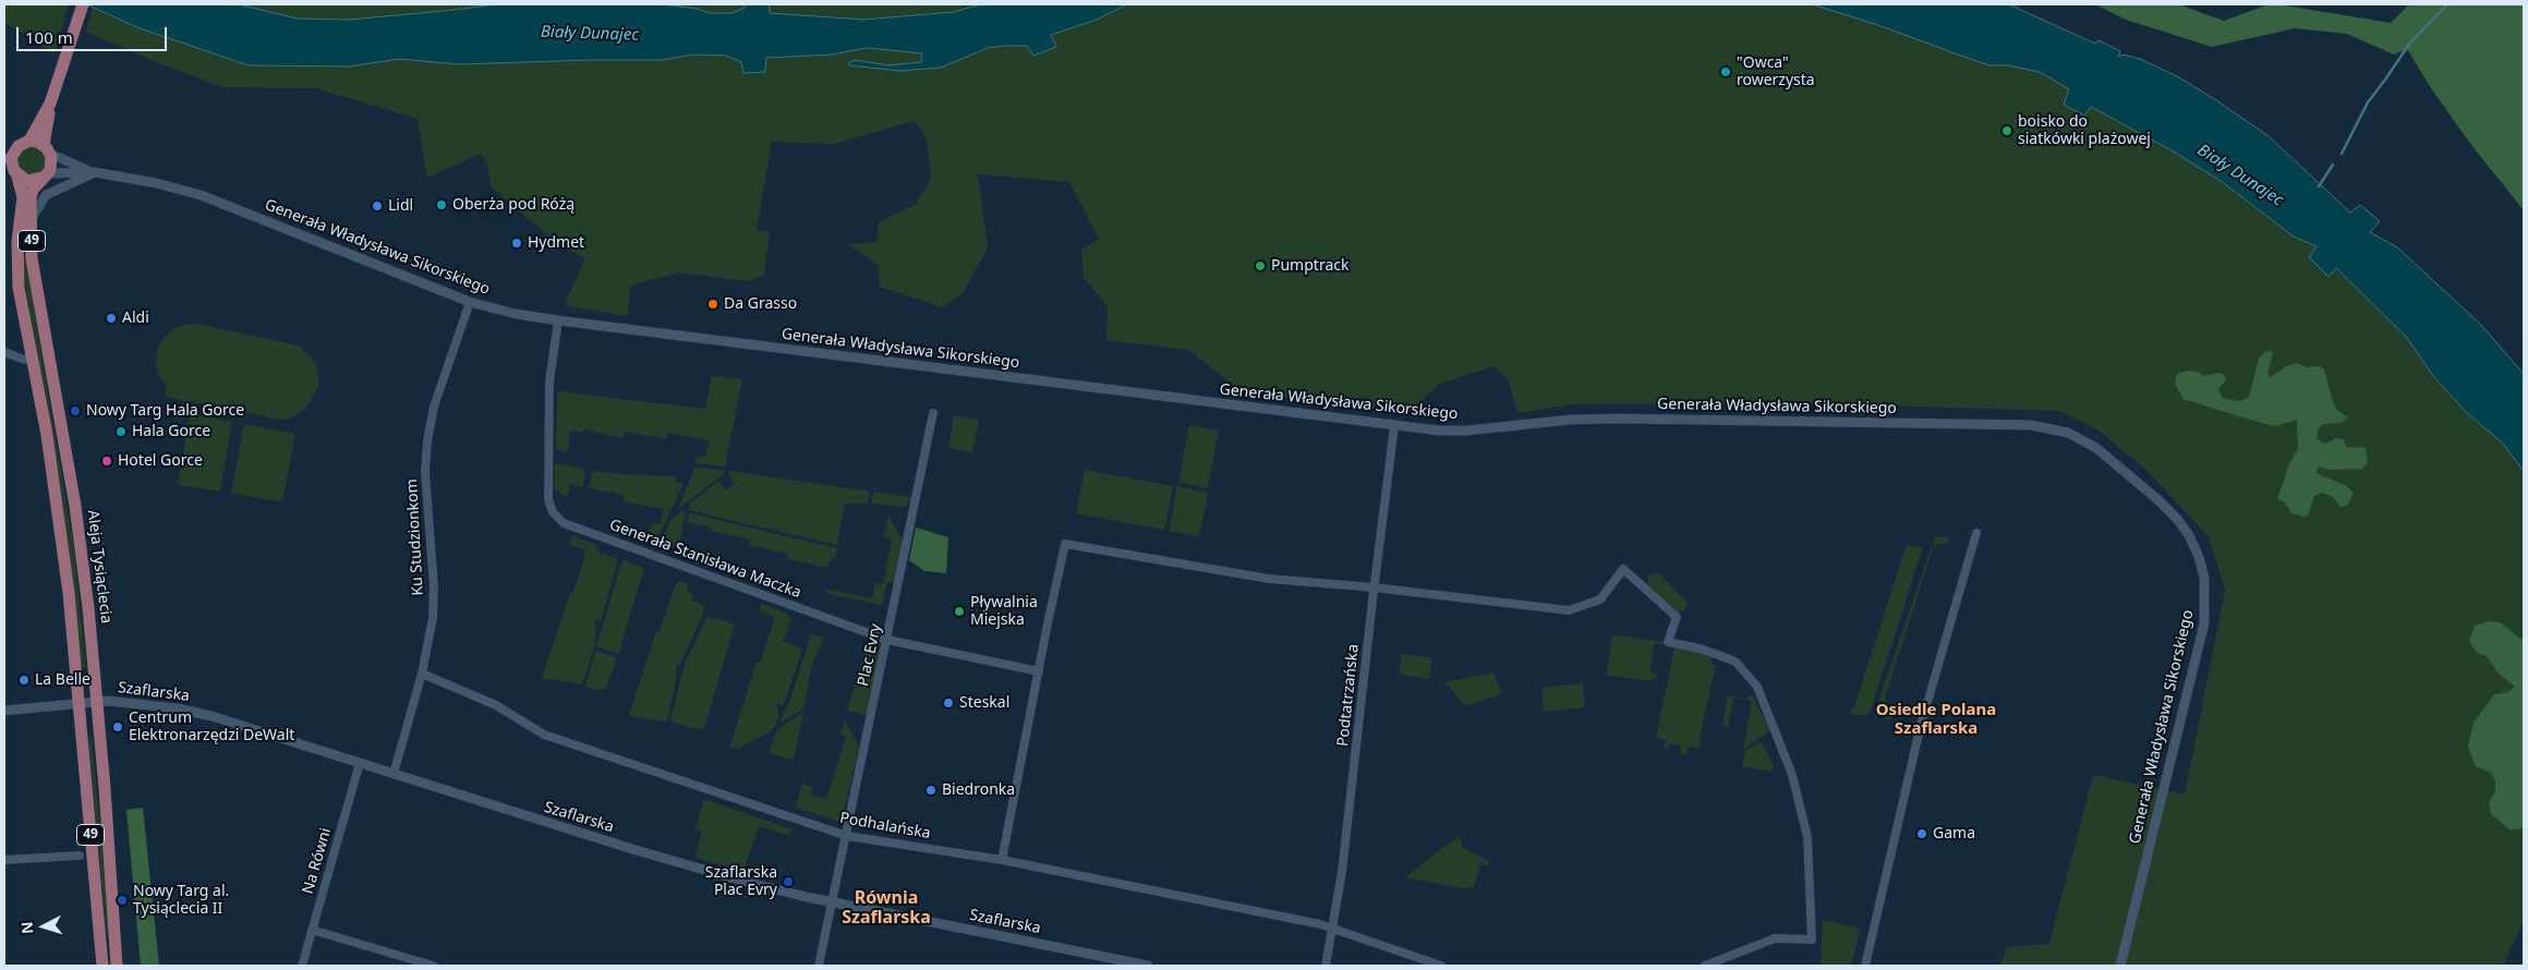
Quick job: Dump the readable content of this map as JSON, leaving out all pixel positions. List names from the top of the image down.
{
  "streets": {
    "main road": ["49", "Aleja Tysiąclecia"],
    "street": [
      "Generała Władysława Sikorskiego",
      "Ku Studzionkom",
      "Generała Stanisława Maczka",
      "Plac Evry",
      "Szaflarska",
      "Podtatrzańska",
      "Podhalańska",
      "Na Równi"
    ]
  },
  "crossings": [
    ["49", "Generała Władysława Sikorskiego"],
    ["49", "Aleja Tysiąclecia"],
    ["49", "Szaflarska"],
    ["Generała Władysława Sikorskiego", "Ku Studzionkom"],
    ["Generała Władysława Sikorskiego", "Generała Stanisława Maczka"],
    ["Generała Władysława Sikorskiego", "Aleja Tysiąclecia"],
    ["Generała Władysława Sikorskiego", "Podtatrzańska"],
    ["Ku Studzionkom", "Szaflarska"],
    ["Ku Studzionkom", "Podhalańska"],
    ["Generała Stanisława Maczka", "Plac Evry"],
    ["Aleja Tysiąclecia", "Szaflarska"],
    ["Plac Evry", "Szaflarska"],
    ["Plac Evry", "Podhalańska"],
    ["Szaflarska", "Na Równi"],
    ["Podtatrzańska", "Podhalańska"]
  ],
  "districts": ["Osiedle Polana Szaflarska", "Równia Szaflarska"],
  "water": ["Biały Dunajec"],
  "places": [
    "\"Owca\" rowerzysta",
    "boisko do siatkówki plażowej",
    "Oberża pod Różą",
    "Lidl",
    "Hydmet",
    "Pumptrack",
    "Da Grasso",
    "Aldi",
    "Nowy Targ Hala Gorce",
    "Hala Gorce",
    "Hotel Gorce",
    "Pływalnia Miejska",
    "La Belle",
    "Steskal",
    "Centrum Elektronarzędzi DeWalt",
    "Biedronka",
    "Gama",
    "Szaflarska Plac Evry",
    "Nowy Targ al. Tysiąclecia II"
  ],
  "scale_bar": "100 m",
  "north": "left"
}
